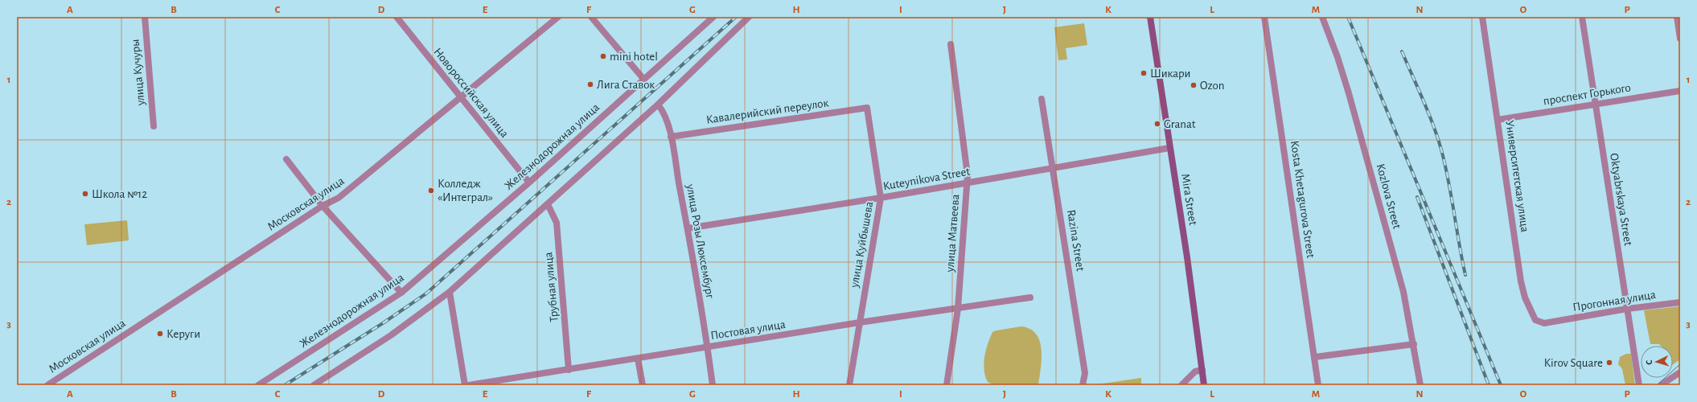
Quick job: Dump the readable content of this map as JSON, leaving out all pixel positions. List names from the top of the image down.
{
  "streets": {
    "main road": ["Mira Street"],
    "street": [
      "улица Кучуры",
      "Новороссийская улица",
      "проспект Горького",
      "Кавалерийский переулок",
      "Железнодорожная улица",
      "Университетская улица",
      "Kuteynikova Street",
      "Kozlova Street",
      "Kosta Khetagurova Street",
      "Oktyabrskaya Street",
      "Московская улица",
      "улица Матвеева",
      "Razina Street",
      "улица Розы Люксембург",
      "улица Куйбышева",
      "Трубная улица",
      "Прогонная улица",
      "Постовая улица"
    ]
  },
  "crossings": [
    ["Новороссийская улица", "Железнодорожная улица"],
    ["Новороссийская улица", "Московская улица"],
    ["проспект Горького", "Университетская улица"],
    ["проспект Горького", "Oktyabrskaya Street"],
    ["Кавалерийский переулок", "улица Розы Люксембург"],
    ["Кавалерийский переулок", "улица Куйбышева"],
    ["Университетская улица", "Прогонная улица"],
    ["Kuteynikova Street", "Mira Street"],
    ["Kuteynikova Street", "улица Матвеева"],
    ["Kuteynikova Street", "Razina Street"],
    ["Kuteynikova Street", "улица Розы Люксембург"],
    ["Kuteynikova Street", "улица Куйбышева"],
    ["Oktyabrskaya Street", "Прогонная улица"],
    ["улица Матвеева", "Постовая улица"],
    ["улица Розы Люксембург", "Постовая улица"],
    ["улица Куйбышева", "Постовая улица"],
    ["Трубная улица", "Постовая улица"]
  ],
  "places": [
    "mini hotel",
    "Шикари",
    "Лига Ставок",
    "Ozon",
    "Granat",
    "Колледж «Интеграл»",
    "Школа №12",
    "Керуги",
    "Kirov Square"
  ],
  "north": "left",
  "grid": {
    "columns": [
      "A",
      "B",
      "C",
      "D",
      "E",
      "F",
      "G",
      "H",
      "I",
      "J",
      "K",
      "L",
      "M",
      "N",
      "O",
      "P"
    ],
    "rows": ["1", "2", "3"]
  }
}
